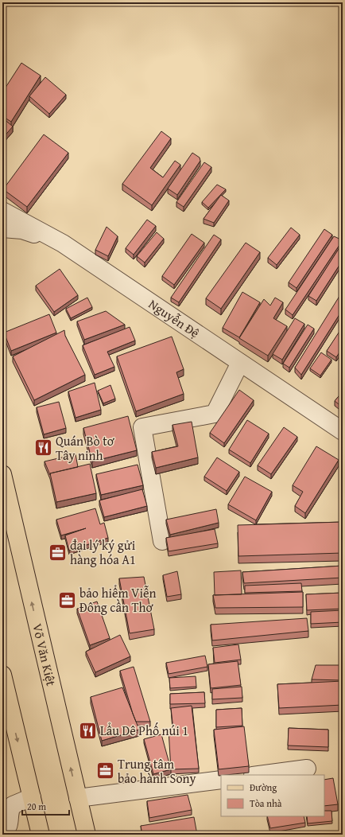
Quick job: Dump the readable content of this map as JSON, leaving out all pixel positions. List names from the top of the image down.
{
  "streets": {
    "main road": ["Võ Văn Kiệt"],
    "street": ["Nguyễn Đệ"]
  },
  "places": {
    "restaurant": ["Quán Bò tơ Tây ninh", "Lẩu Dê Phố núi 1"],
    "office": ["đại lý ký gửi hàng hóa A1", "bảo hiểm Viễn Đông cần Thơ", "Trung tâm bảo hành Sony"]
  },
  "legend": ["Đường", "Tòa nhà"],
  "scale_bar": "20 m"
}
